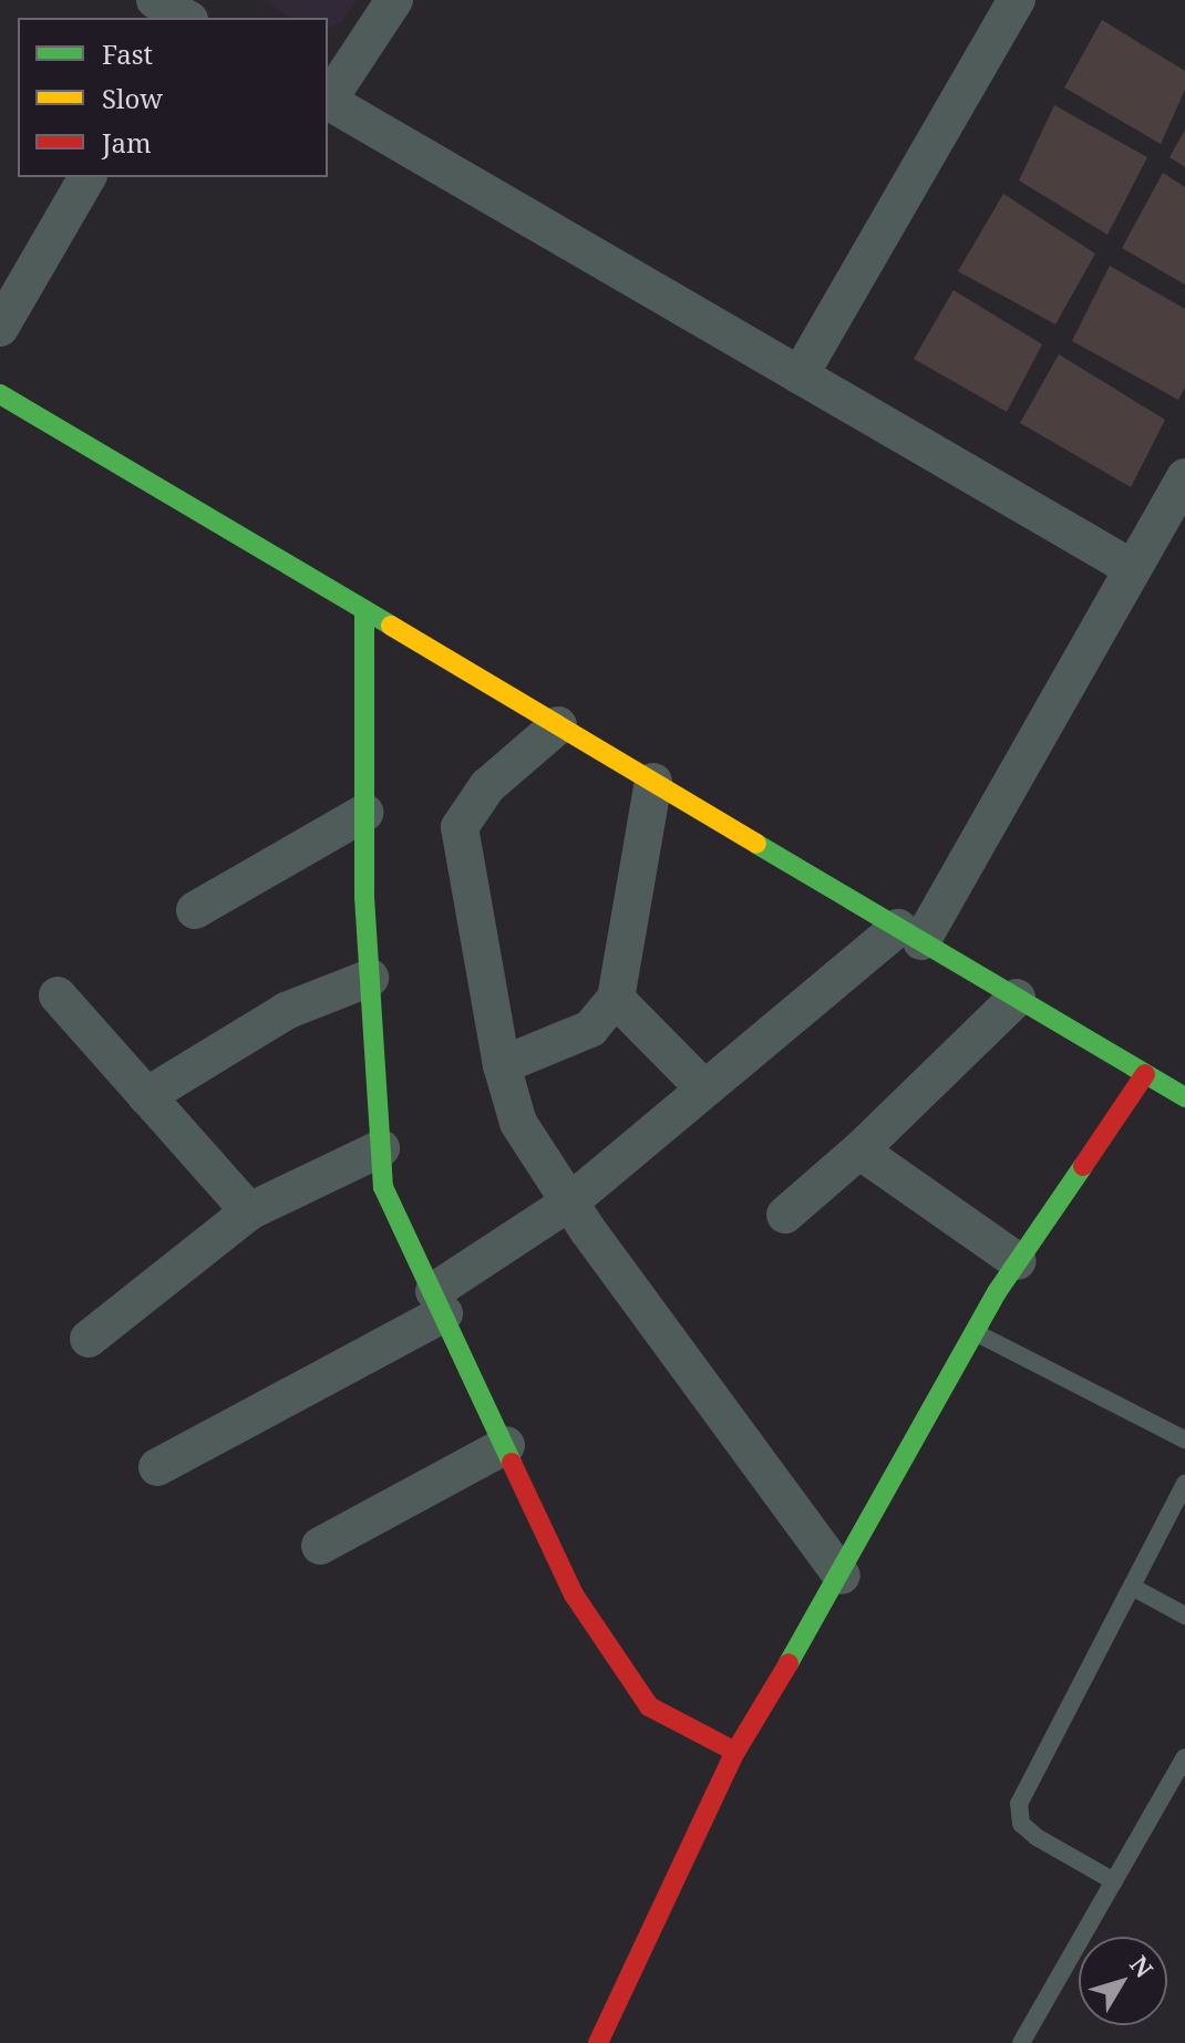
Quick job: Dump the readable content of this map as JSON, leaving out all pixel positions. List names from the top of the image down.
{
  "legend": ["Fast", "Slow", "Jam"],
  "north": "top right"
}
